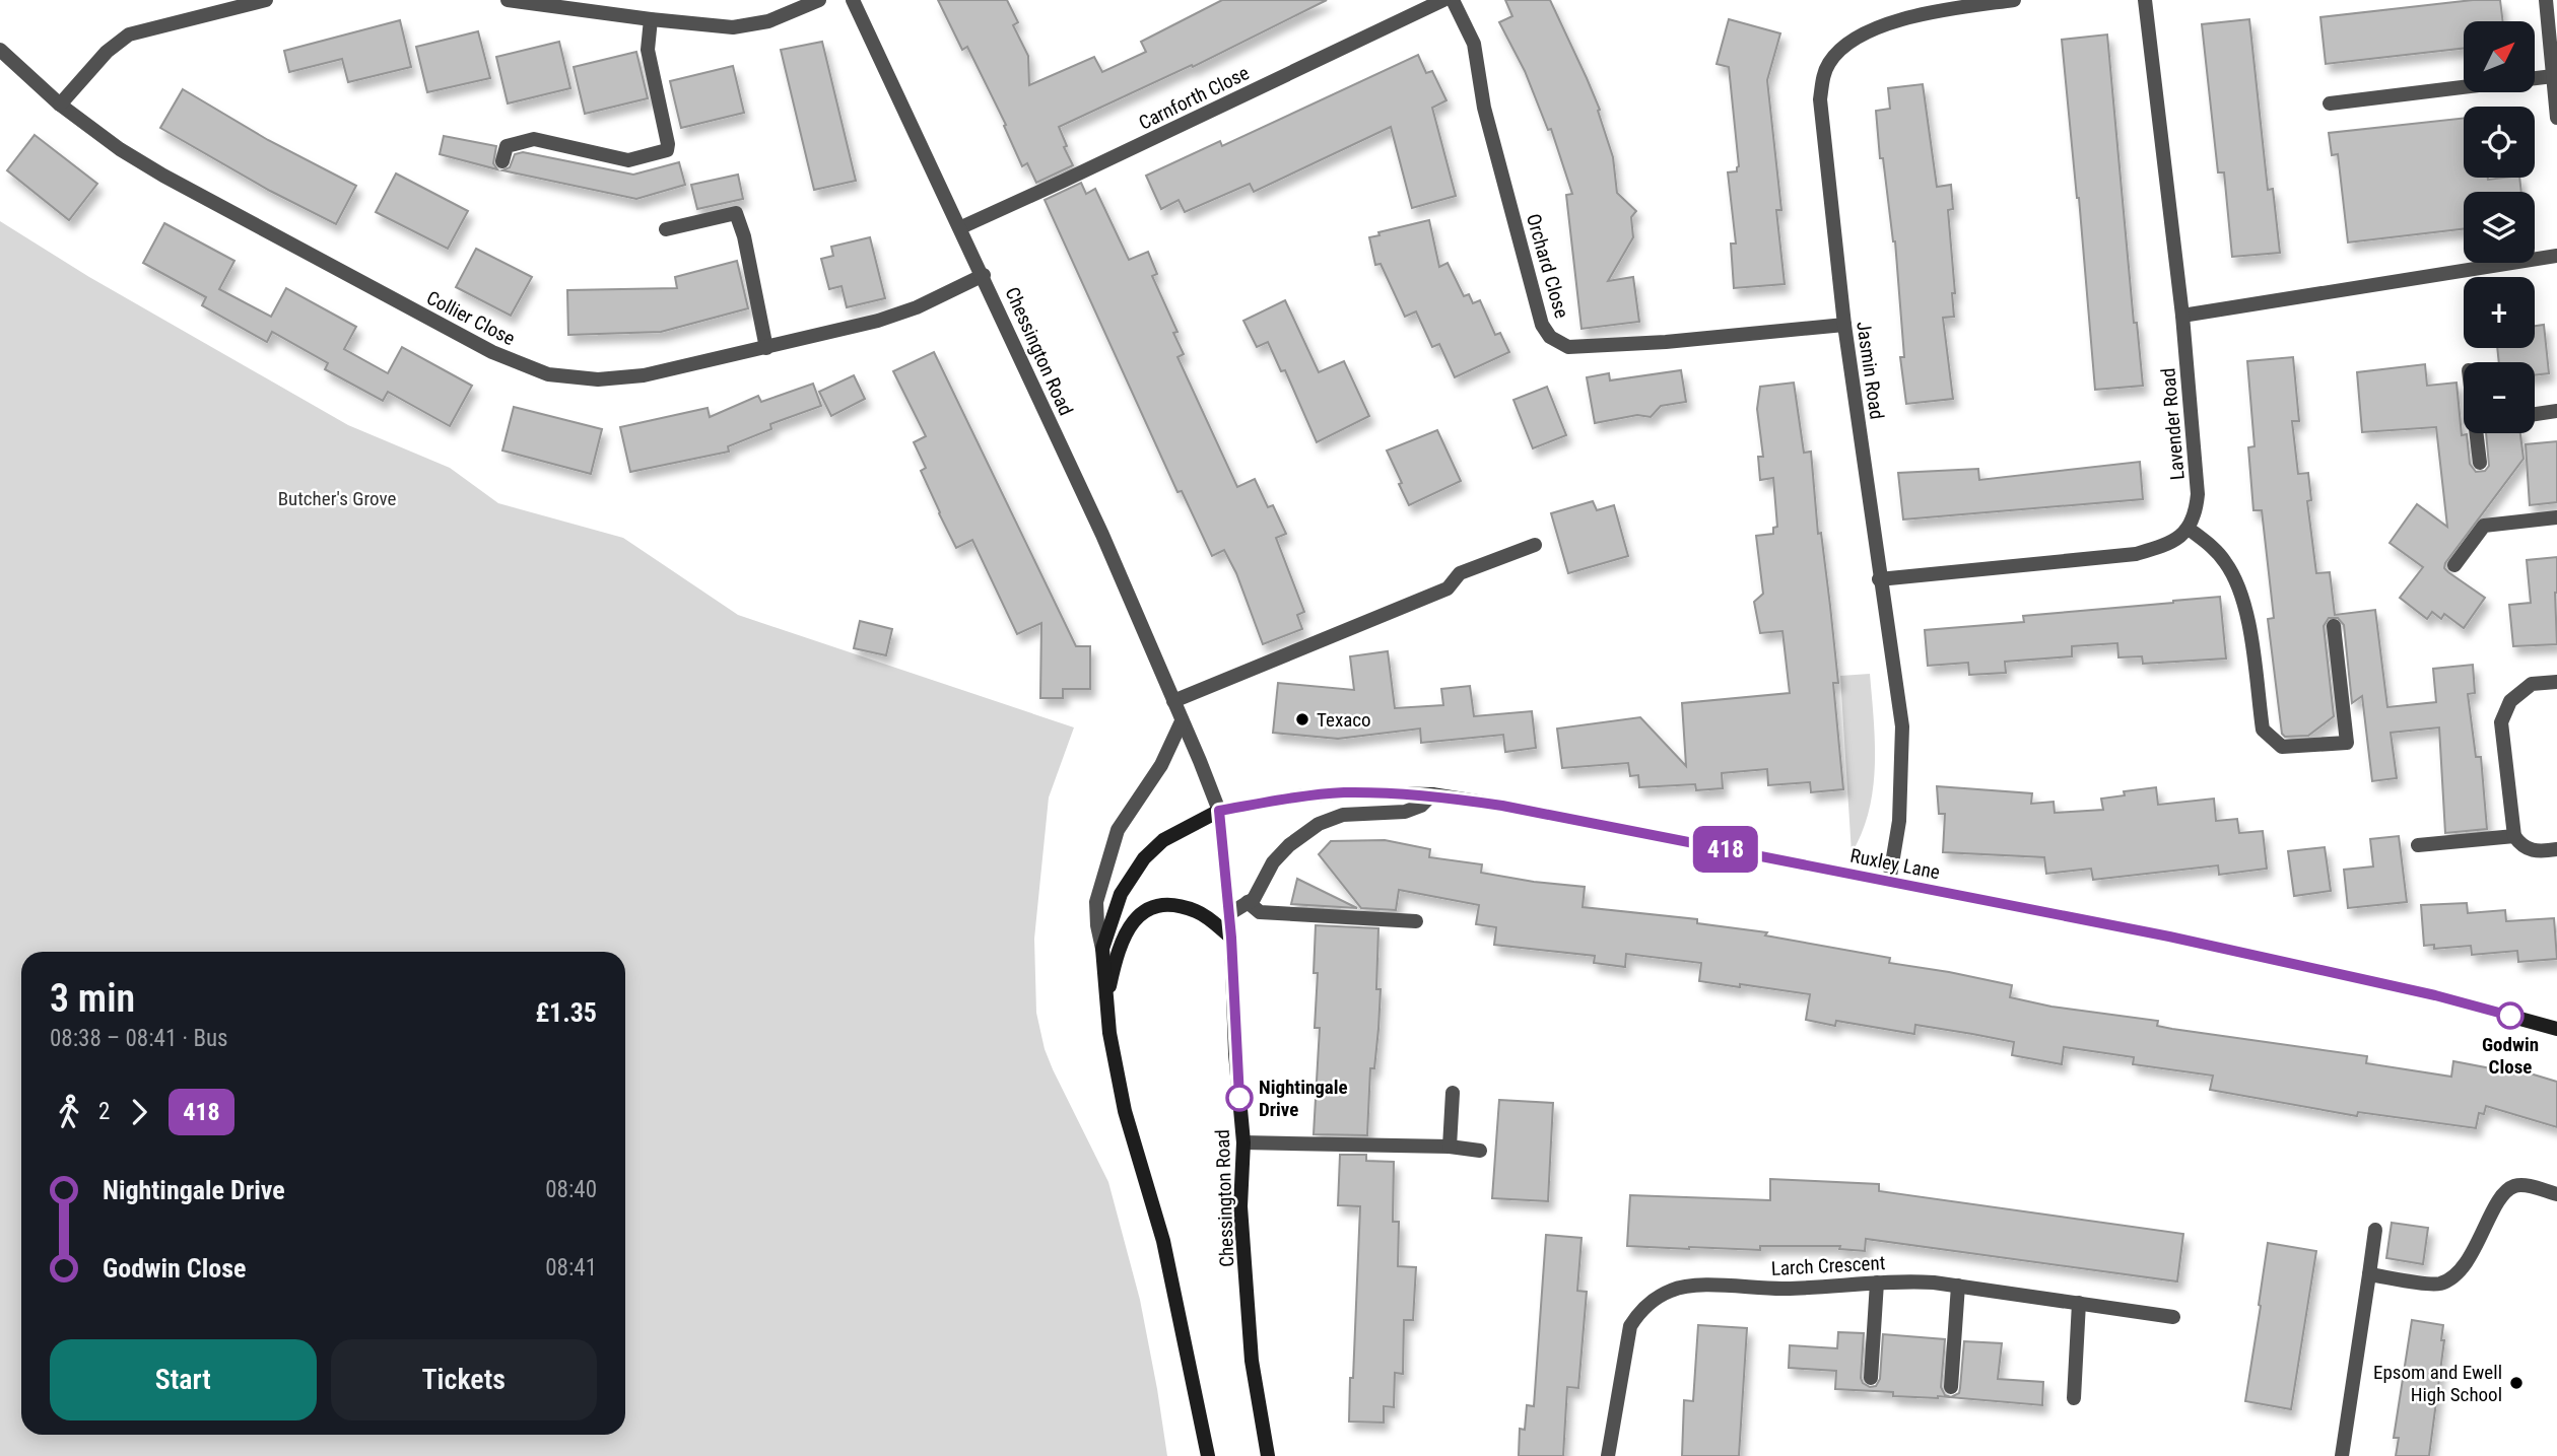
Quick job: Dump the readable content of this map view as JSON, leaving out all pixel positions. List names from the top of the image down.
{
  "streets": {
    "main road": ["Chessington Road", "Ruxley Lane"],
    "street": [
      "Carnforth Close",
      "Orchard Close",
      "Collier Close",
      "Jasmin Road",
      "Lavender Road",
      "Larch Crescent"
    ]
  },
  "crossings": [
    ["Carnforth Close", "Chessington Road"],
    ["Orchard Close", "Jasmin Road"],
    ["Collier Close", "Chessington Road"],
    ["Chessington Road", "Ruxley Lane"],
    ["Jasmin Road", "Ruxley Lane"]
  ],
  "parks": ["Butcher's Grove"],
  "places": [
    "Texaco",
    "Godwin Close",
    "Nightingale Drive",
    "Epsom and Ewell High School"
  ],
  "lines": ["bus line 418"],
  "north": "top right",
  "page": {
    "on_map": "418",
    "map_buttons": ["+", "−"],
    "heading": ["3 min", "08:38 – 08:41 · Bus", "£1.35"],
    "legs": ["2", "418"],
    "list": [
      {
        "name": "Nightingale Drive",
        "value": "08:40"
      },
      {
        "name": "Godwin Close",
        "value": "08:41"
      }
    ],
    "buttons": ["Start", "Tickets"]
  }
}
